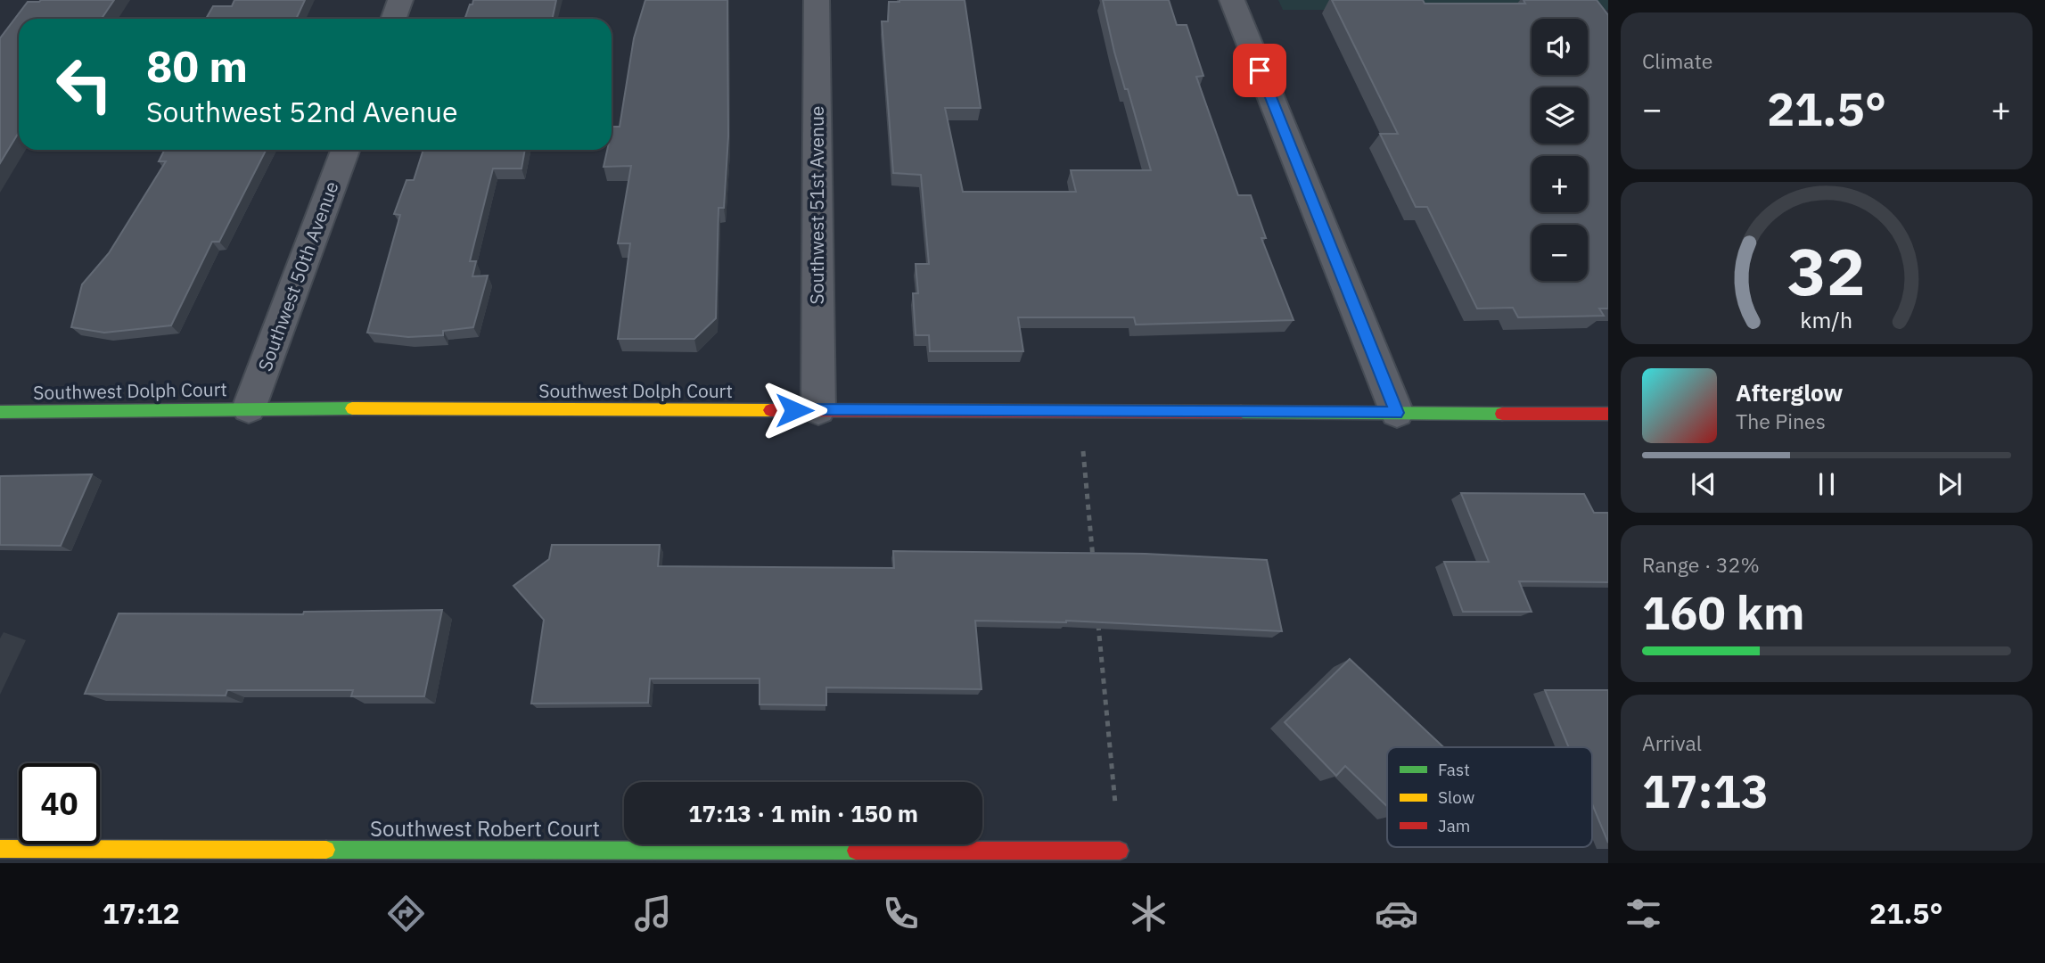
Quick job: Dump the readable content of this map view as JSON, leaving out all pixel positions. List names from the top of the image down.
{
  "streets": {
    "street": [
      "Southwest 51st Avenue",
      "Southwest 50th Avenue",
      "Southwest Dolph Court",
      "Southwest Robert Court"
    ]
  },
  "crossings": [
    ["Southwest 51st Avenue", "Southwest Dolph Court"],
    ["Southwest 50th Avenue", "Southwest Dolph Court"]
  ],
  "legend": ["Fast", "Slow", "Jam"],
  "page": {
    "tile": [
      "Climate",
      ["Range · 32%", "160 km"],
      ["Arrival", "17:13"]
    ],
    "map_buttons": ["+", "−"],
    "turn": ["80 m", "Southwest 52nd Avenue"],
    "heat": ["−", "21.5°", "+"],
    "song": ["Afterglow", "The Pines"],
    "limit": "40",
    "trip": "17:13 · 1 min · 150 m",
    "tabs": ["17:12", "21.5°"],
    "gauge": ["32", "km/h"]
  }
}
